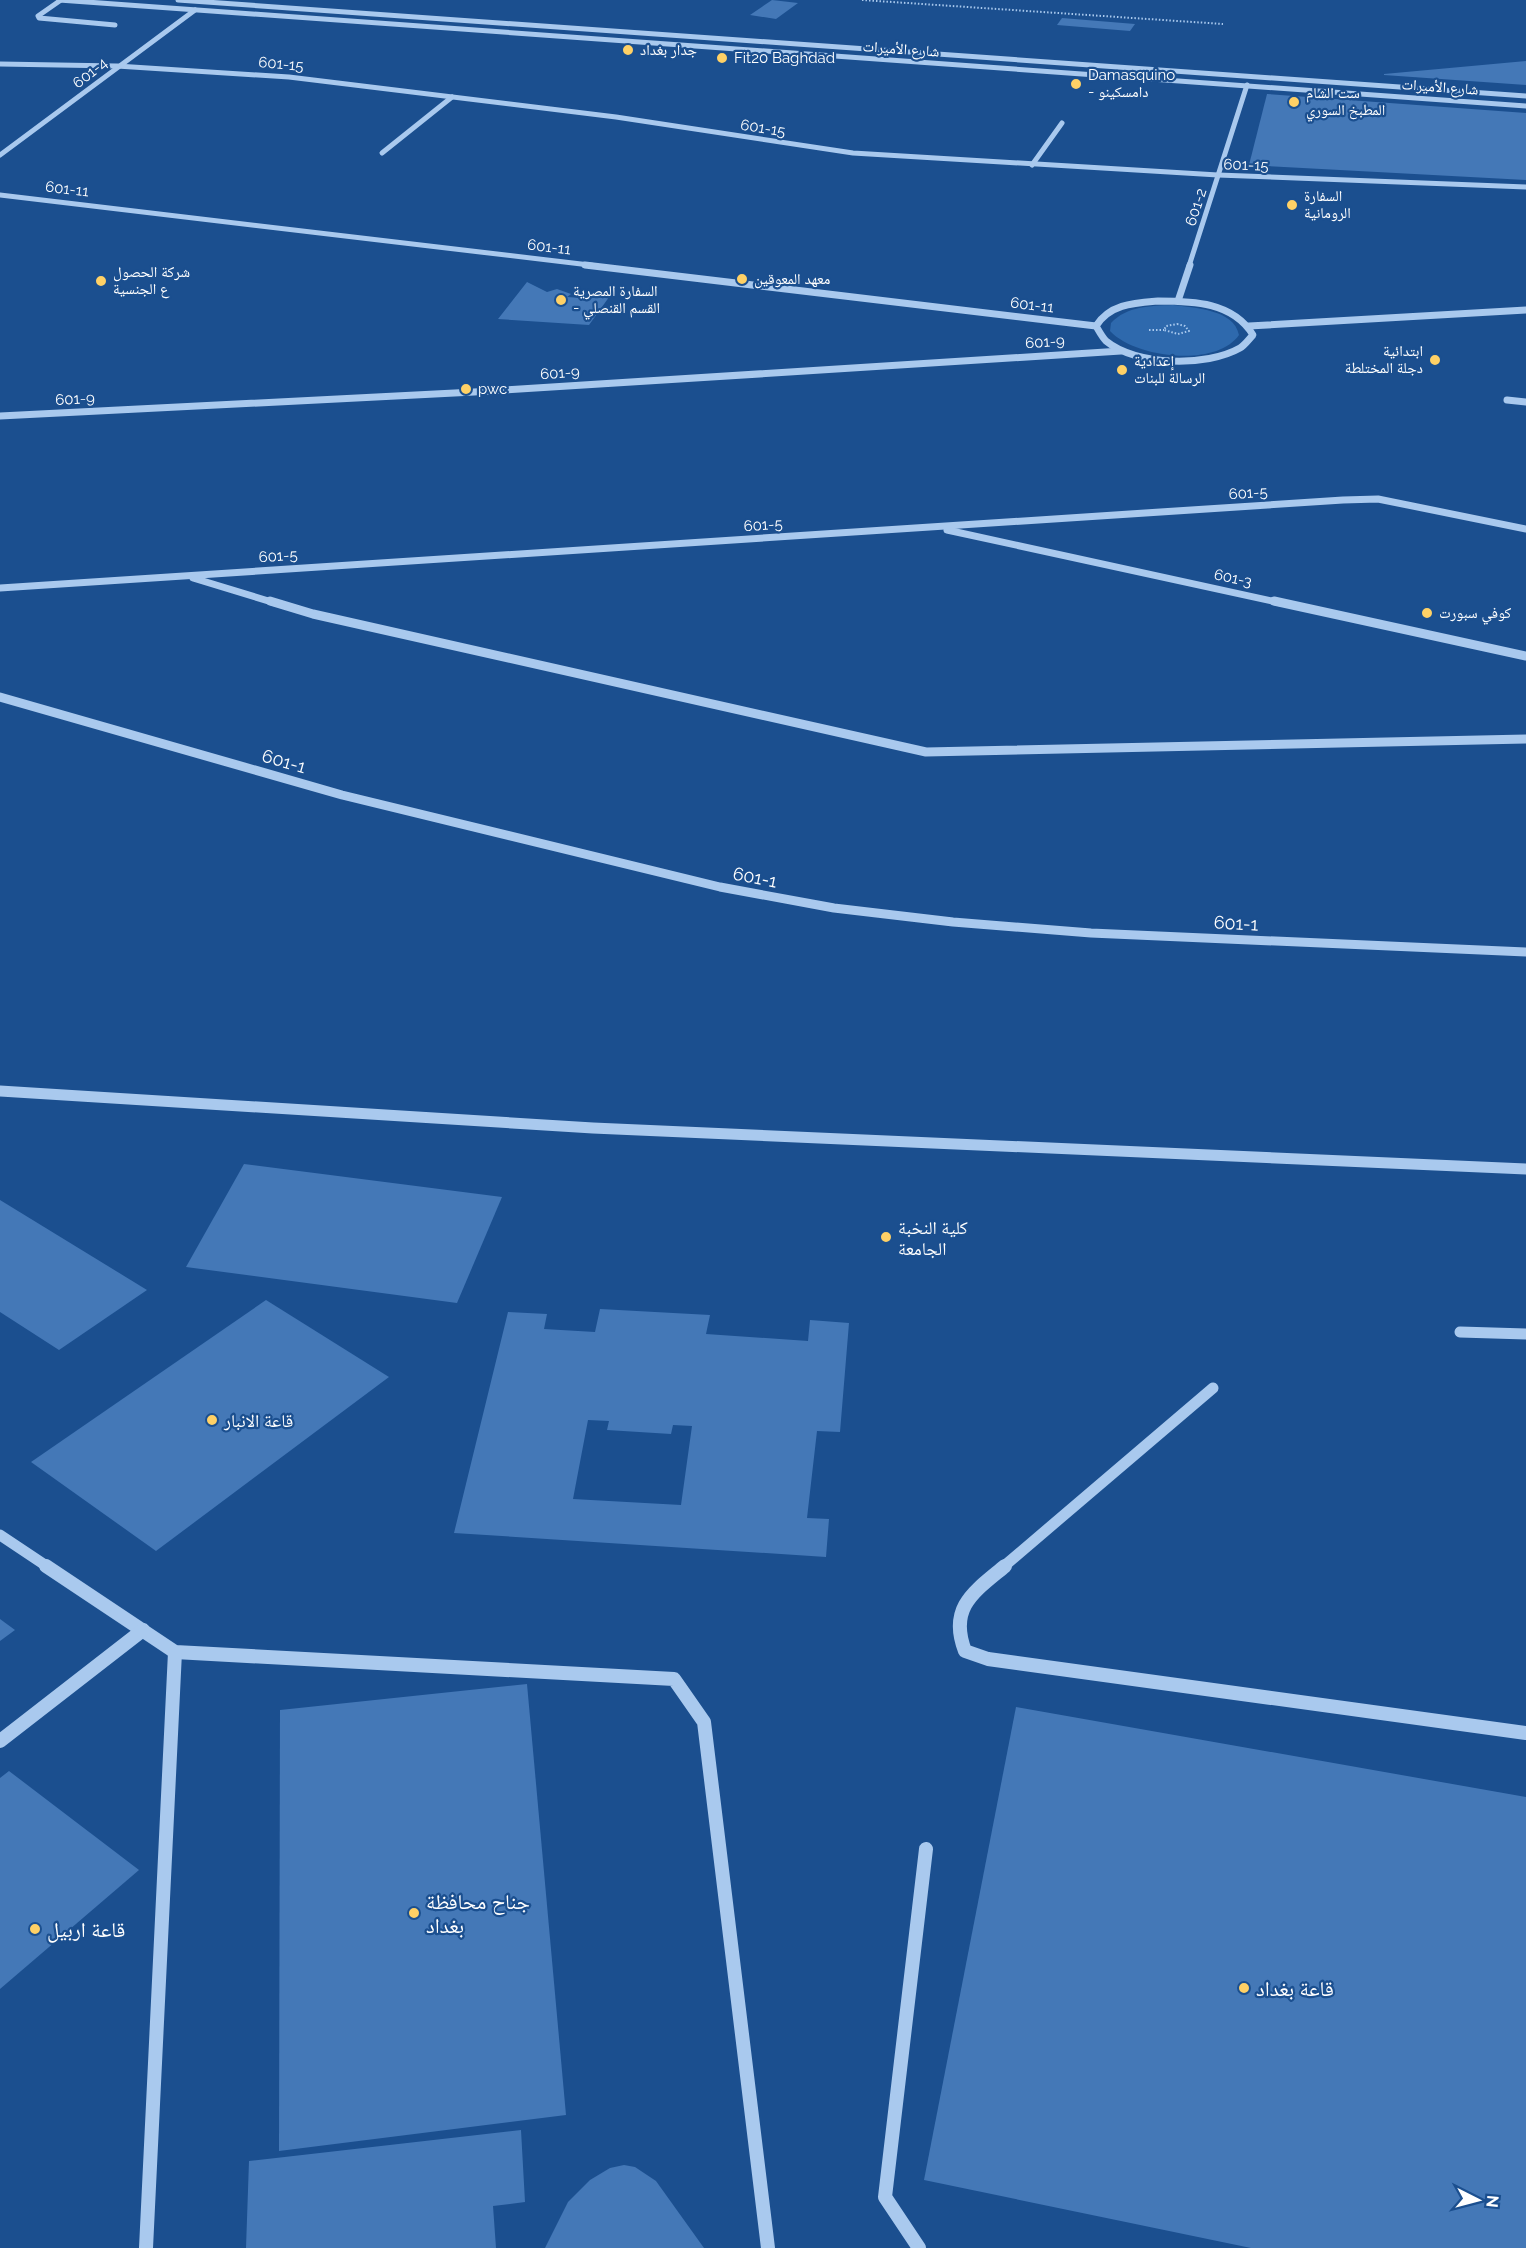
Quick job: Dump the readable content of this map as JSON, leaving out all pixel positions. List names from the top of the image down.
{
  "streets": {
    "street": [
      "شارع الأميرات",
      "601-15",
      "601-4",
      "601-11",
      "601-2",
      "601-9",
      "601-5",
      "601-3",
      "601-1"
    ]
  },
  "crossings": [
    ["شارع الأميرات", "601-4"],
    ["شارع الأميرات", "601-2"],
    ["601-15", "601-4"],
    ["601-15", "601-2"],
    ["601-5", "601-3"]
  ],
  "places": [
    "جدار بغداد",
    "Fit20 Baghdad",
    "Damasquino - دامسكينو",
    "ست الشام المطبخ السوري",
    "السفارة الرومانية",
    "معهد المعوقين",
    "شركة الحصول ع الجنسية",
    "السفارة المصرية - القسم القنصلي",
    "ابتدائية دجلة المختلطة",
    "إعدادية الرسالة للبنات",
    "pwc",
    "كوفي سبورت",
    "كلية النخبة الجامعة",
    "قاعة الانبار",
    "جناح محافظة بغداد",
    "قاعة اربيل",
    "قاعة بغداد"
  ],
  "north": "right"
}
